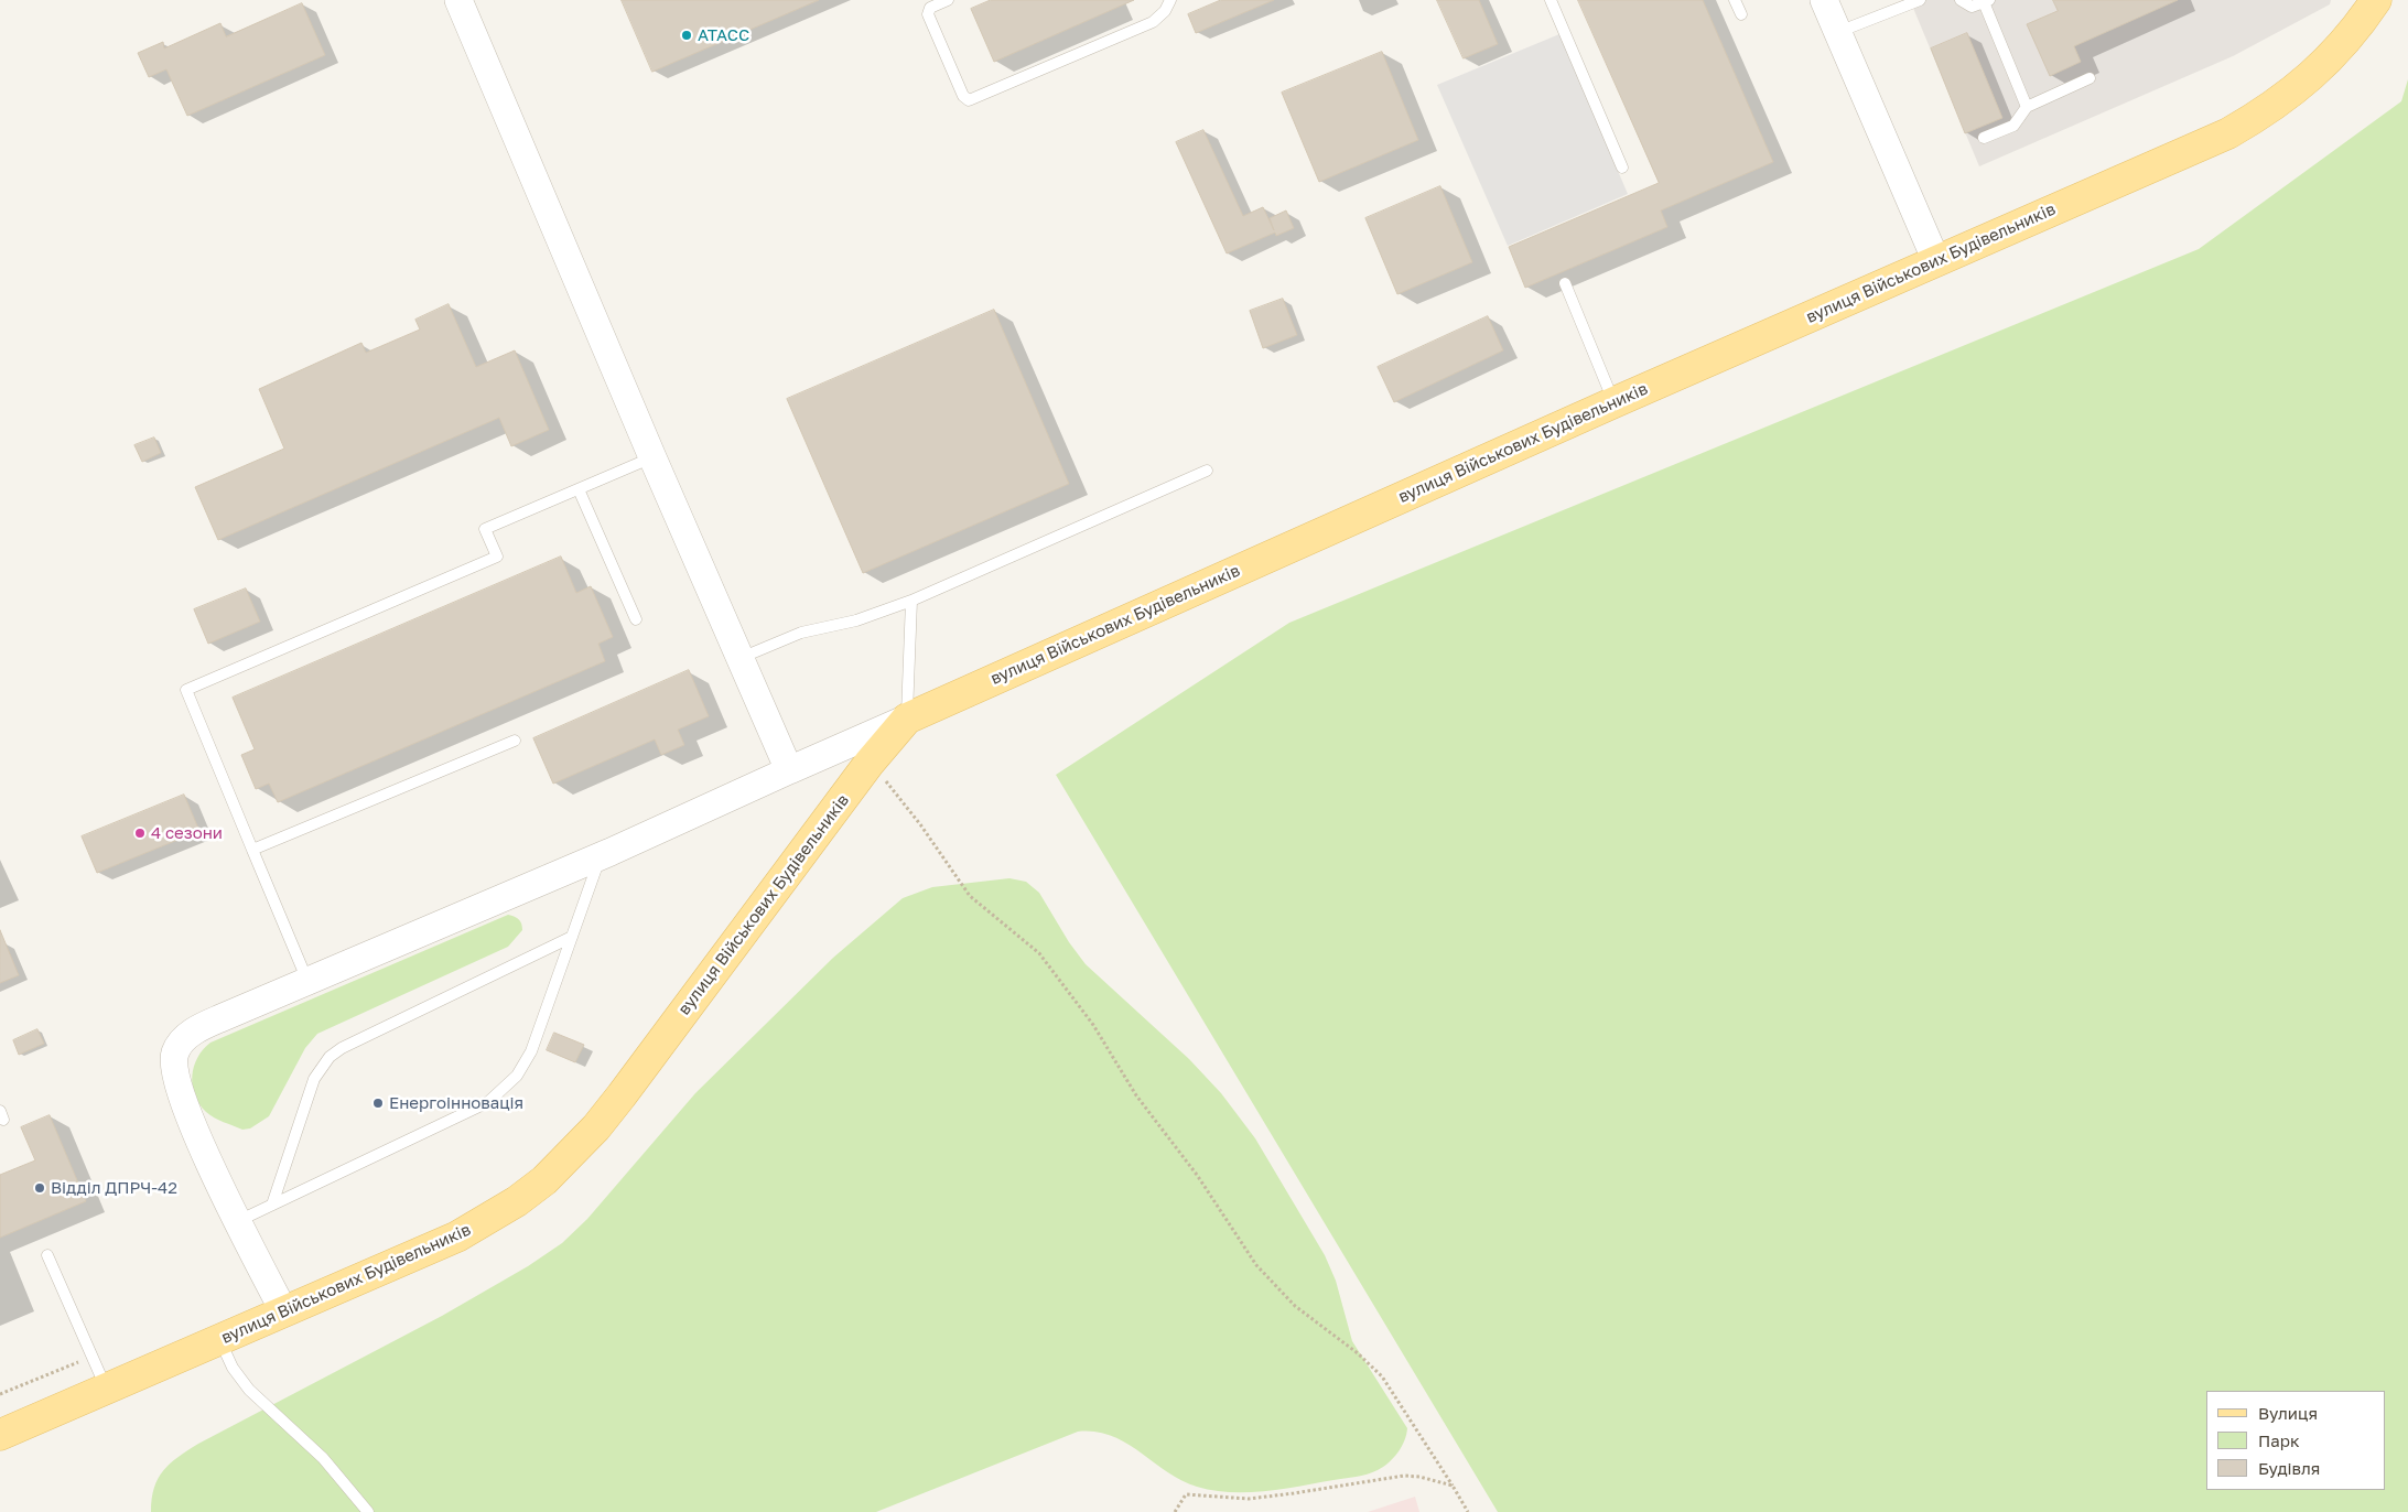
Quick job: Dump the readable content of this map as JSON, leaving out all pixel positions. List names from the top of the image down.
{
  "streets": {
    "main road": ["вулиця Військових Будівельників"]
  },
  "places": [
    "АТАСС",
    "4 сезони",
    "Енергоінновація",
    "Відділ ДПРЧ-42"
  ],
  "legend": ["Вулиця", "Парк", "Будівля"]
}
